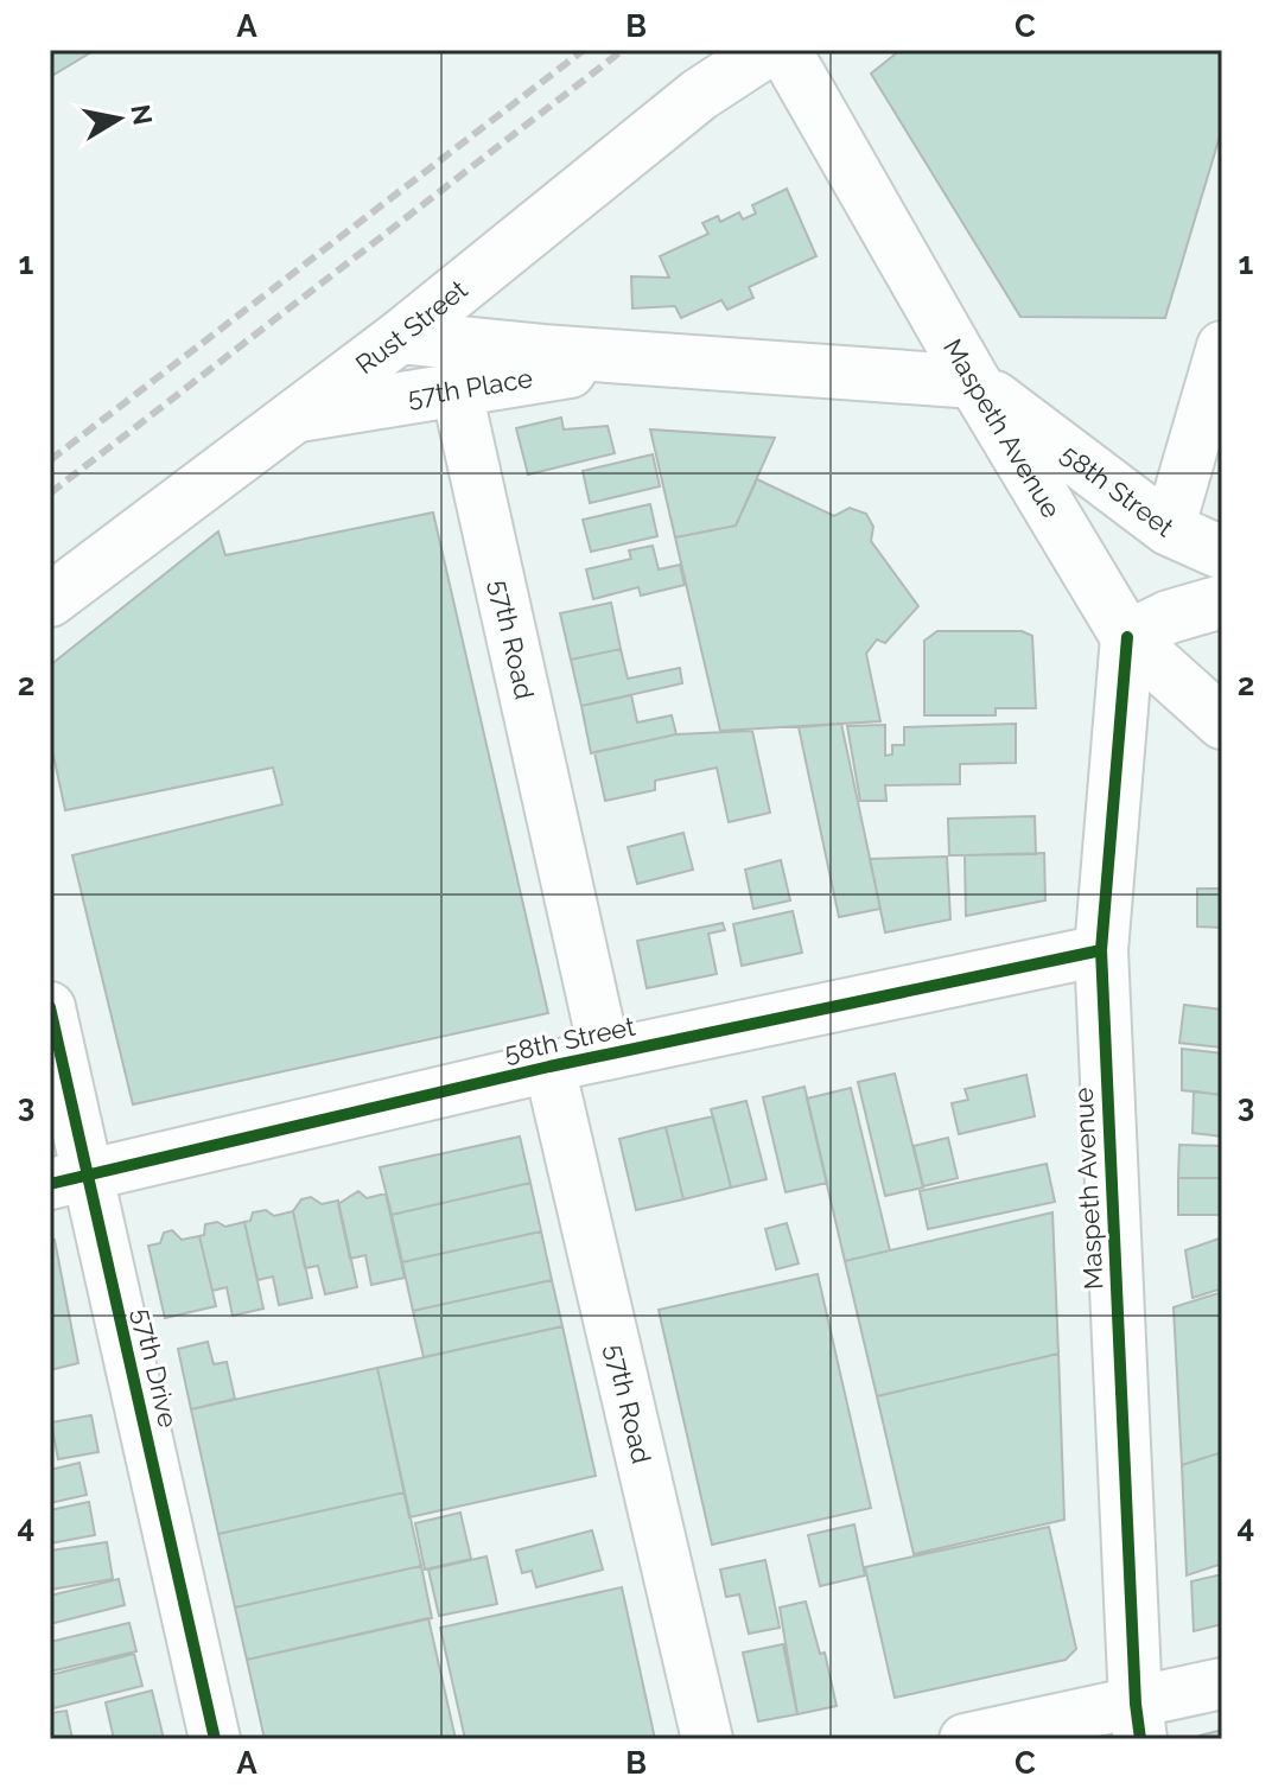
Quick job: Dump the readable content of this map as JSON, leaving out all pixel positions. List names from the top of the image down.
{
  "streets": {
    "main road": [
      "Rust Street",
      "57th Place",
      "Maspeth Avenue",
      "58th Street"
    ],
    "street": ["57th Road", "57th Drive"]
  },
  "crossings": [
    ["Rust Street", "57th Place"],
    ["57th Place", "Maspeth Avenue"],
    ["57th Place", "58th Street"],
    ["57th Place", "57th Road"],
    ["Maspeth Avenue", "58th Street"],
    ["58th Street", "57th Road"],
    ["58th Street", "57th Drive"]
  ],
  "north": "right",
  "grid": {
    "columns": ["A", "B", "C"],
    "rows": [
      "1",
      "2",
      "3",
      "4"
    ]
  }
}
